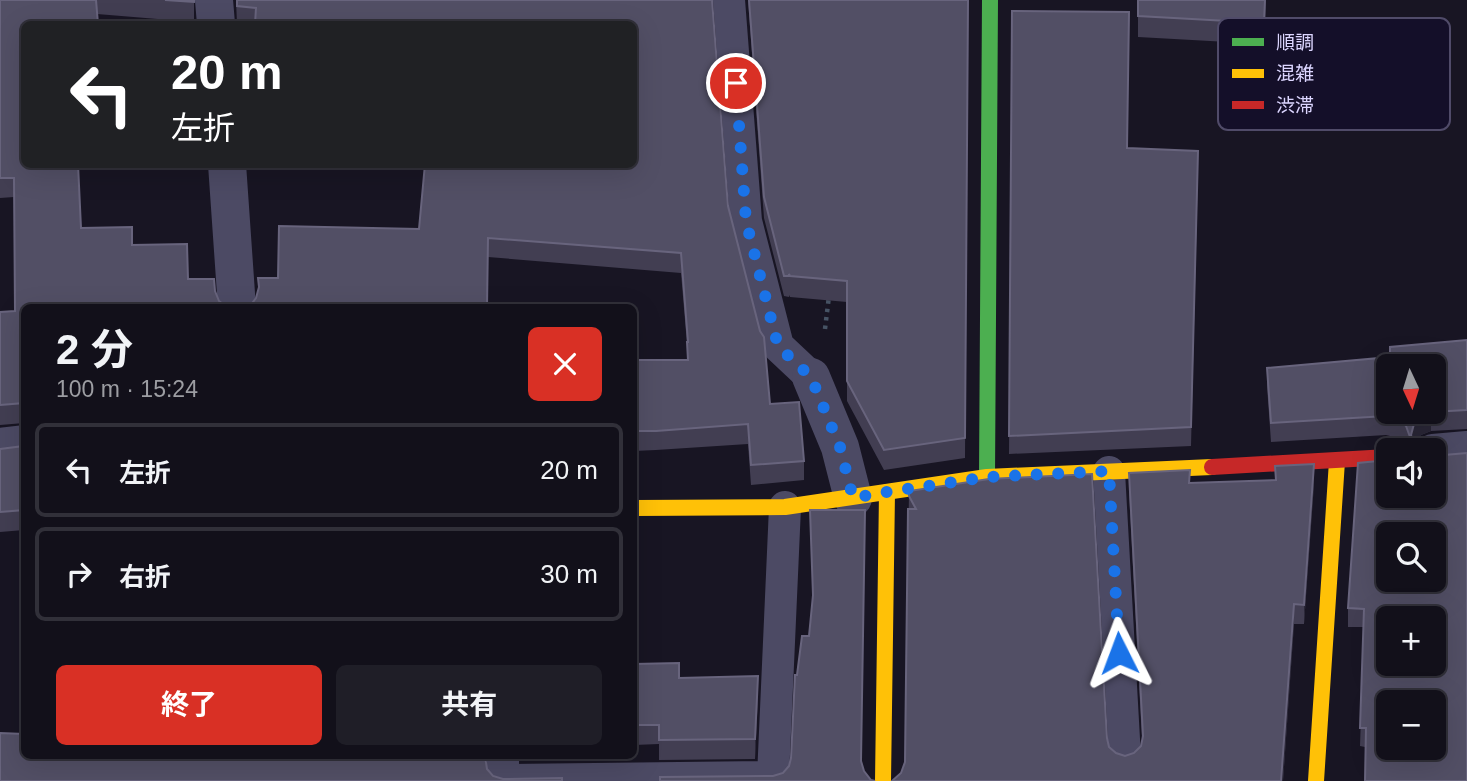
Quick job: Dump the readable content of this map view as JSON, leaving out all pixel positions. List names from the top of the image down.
{
  "legend": ["順調", "混雑", "渋滞"],
  "north": "bottom",
  "page": {
    "turn": ["20 m", "左折"],
    "heading": ["2 分", "100 m · 15:24"],
    "map_buttons": ["+", "−"],
    "list": [
      {
        "name": "左折",
        "value": "20 m"
      },
      {
        "name": "右折",
        "value": "30 m"
      }
    ],
    "buttons": ["終了", "共有"]
  }
}
